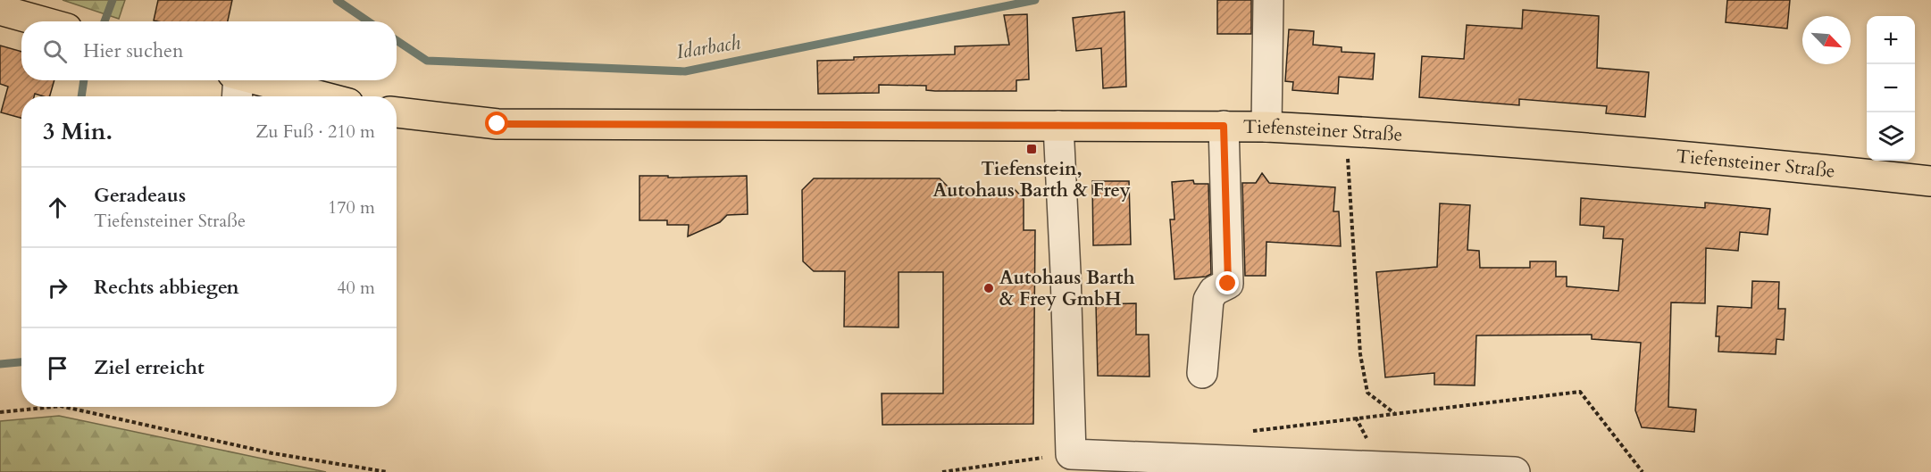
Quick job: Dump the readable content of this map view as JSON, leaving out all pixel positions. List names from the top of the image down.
{
  "streets": {
    "main road": ["Tiefensteiner Straße"]
  },
  "water": ["Idarbach"],
  "places": {
    "transit": ["Tiefenstein, Autohaus Barth & Frey"],
    "other": ["Autohaus Barth & Frey GmbH"]
  },
  "north": "bottom right",
  "page": {
    "map_buttons": ["+", "−"],
    "search": "Hier suchen",
    "heading": ["3 Min.", "Zu Fuß · 210 m"],
    "list": [
      ["Geradeaus", "Tiefensteiner Straße", "170 m"],
      ["Rechts abbiegen", "40 m"],
      "Ziel erreicht"
    ]
  }
}
